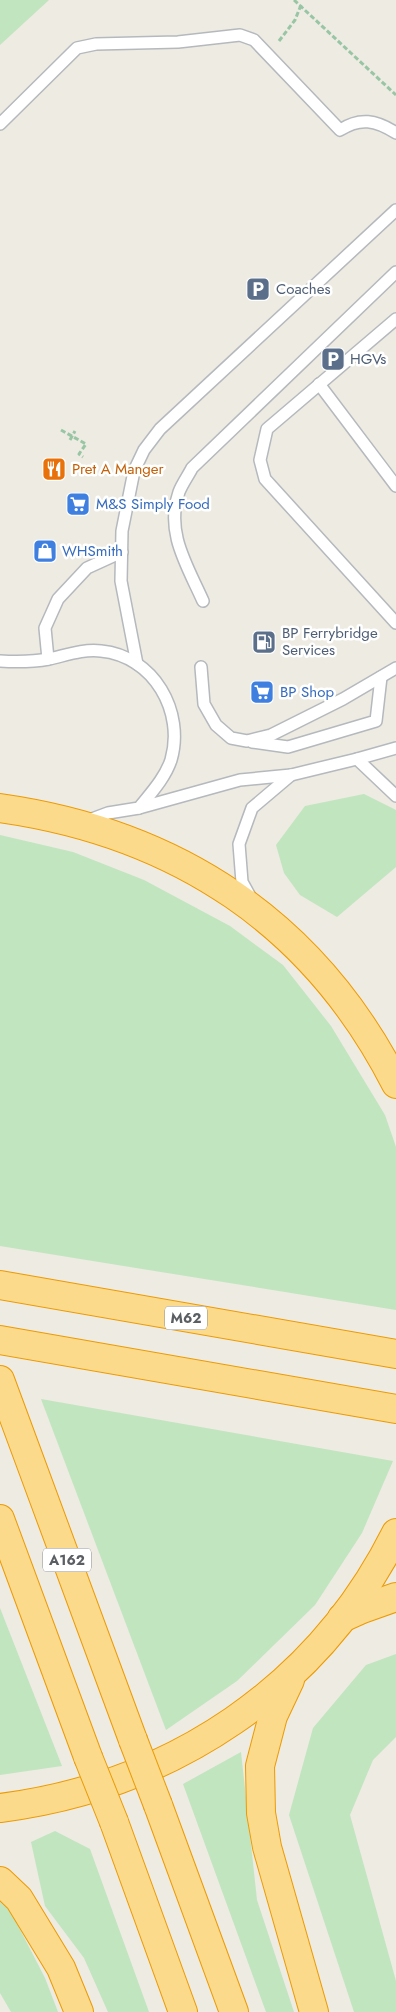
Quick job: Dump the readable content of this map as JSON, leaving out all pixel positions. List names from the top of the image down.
{
  "streets": {
    "highway": ["M62", "A162"]
  },
  "places": {
    "parking": ["Coaches", "HGVs"],
    "restaurant": ["Pret A Manger"],
    "supermarket": ["M&S Simply Food", "BP Shop"],
    "shop": ["WHSmith"],
    "fuel station": ["BP Ferrybridge Services"]
  }
}
